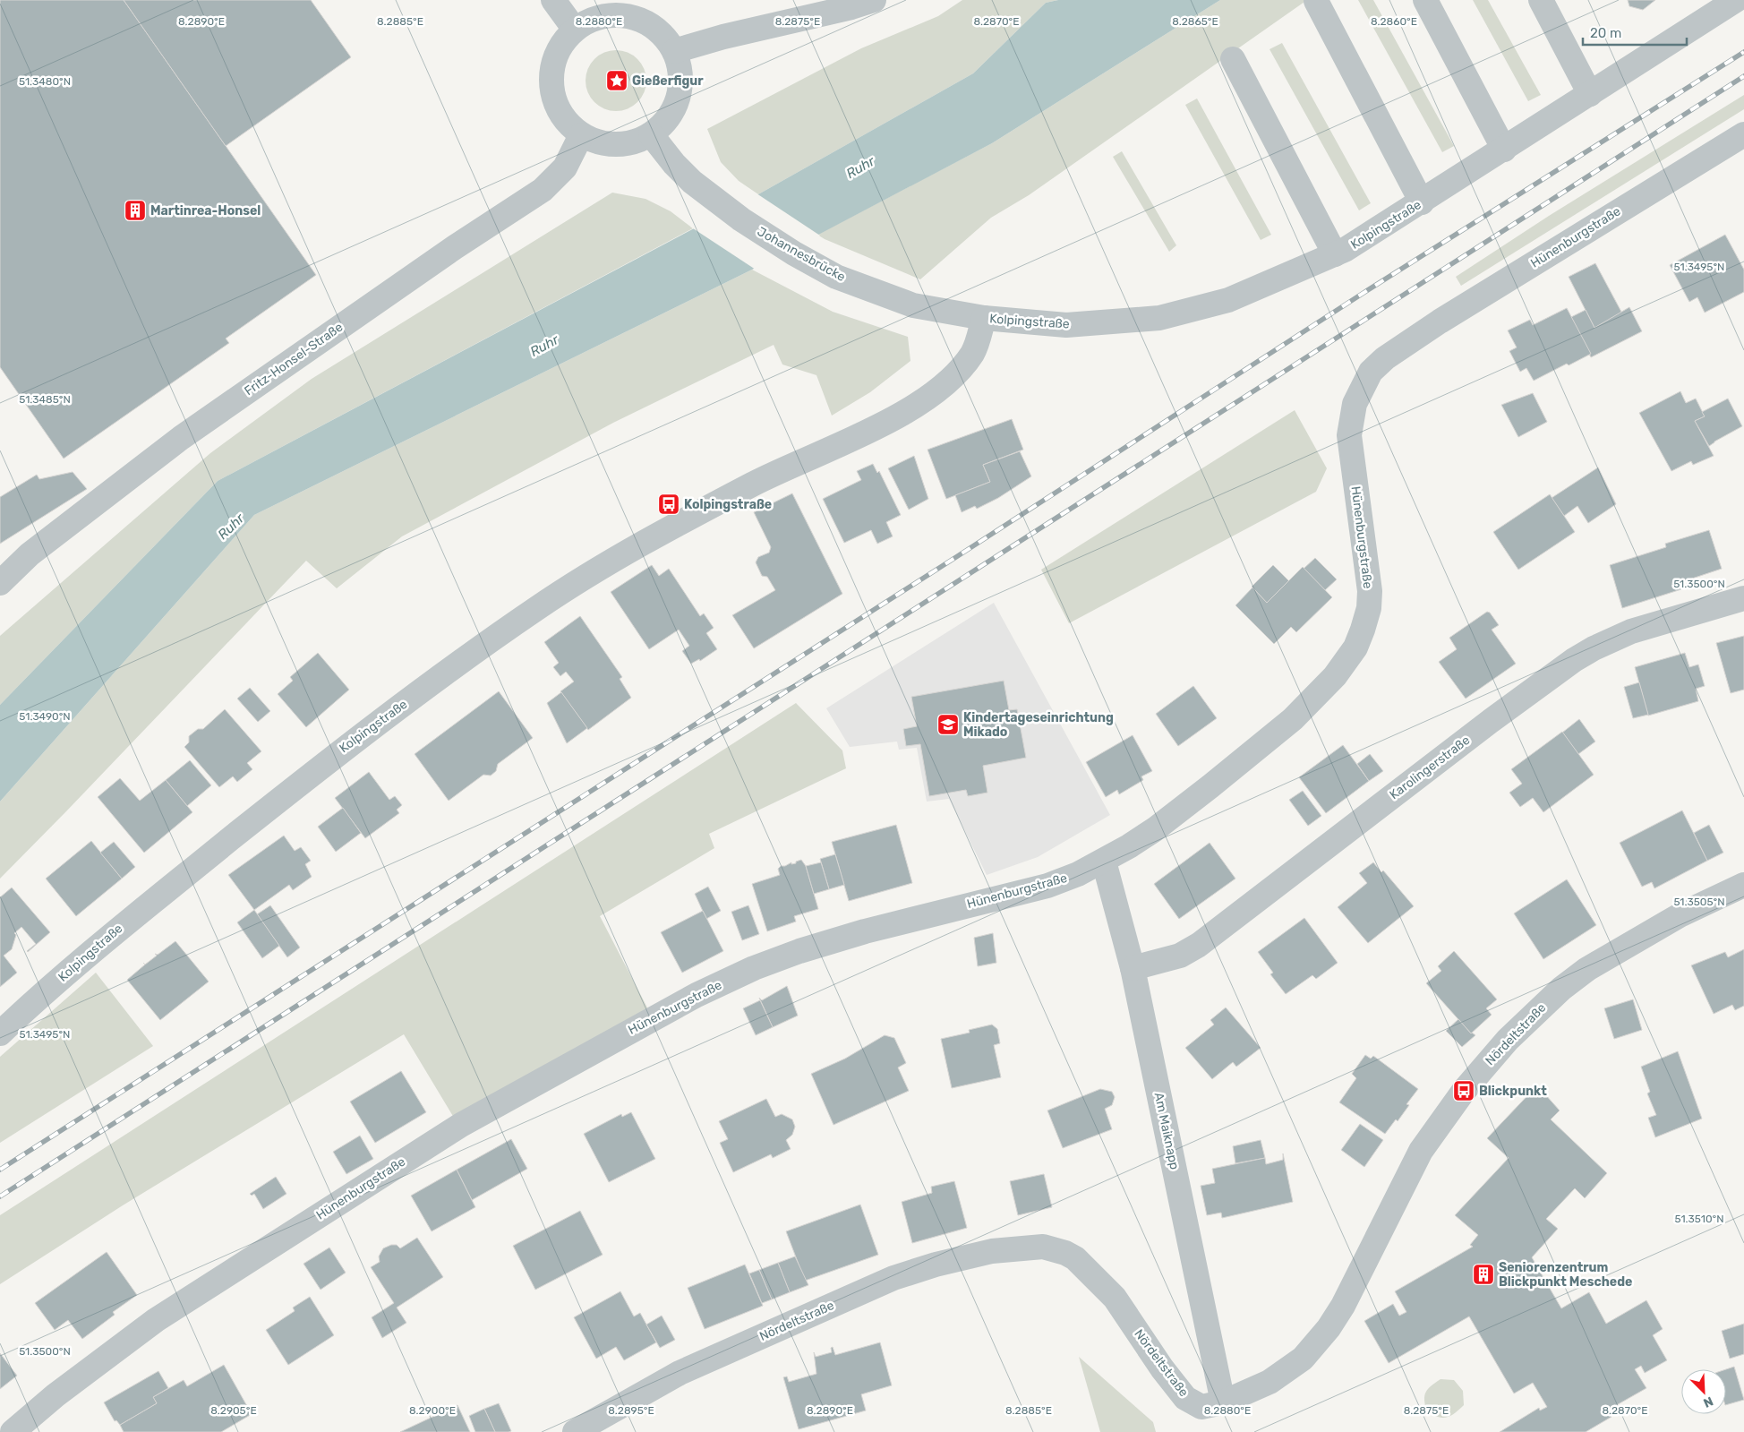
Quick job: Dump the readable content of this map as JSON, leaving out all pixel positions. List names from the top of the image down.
{
  "streets": {
    "street": [
      "Kolpingstraße",
      "Hünenburgstraße",
      "Johannesbrücke",
      "Fritz-Honsel-Straße",
      "Karolingerstraße",
      "Nördeltstraße",
      "Am Maiknapp"
    ]
  },
  "crossings": [
    ["Kolpingstraße", "Johannesbrücke"],
    ["Hünenburgstraße", "Am Maiknapp"],
    ["Johannesbrücke", "Fritz-Honsel-Straße"],
    ["Karolingerstraße", "Am Maiknapp"],
    ["Nördeltstraße", "Am Maiknapp"]
  ],
  "water": ["Ruhr"],
  "places": {
    "place": ["Gießerfigur"],
    "building": ["Martinrea-Honsel", "Seniorenzentrum Blickpunkt Meschede"],
    "bus stop": ["Kolpingstraße", "Blickpunkt"],
    "school or university": ["Kindertageseinrichtung Mikado"]
  },
  "scale_bar": "20 m",
  "north": "bottom right",
  "coordinates": [
    "8.2890°E",
    "8.2885°E",
    "8.2880°E",
    "8.2875°E",
    "8.2870°E",
    "8.2865°E",
    "8.2860°E",
    "51.3480°N",
    "51.3495°N",
    "51.3485°N",
    "51.3500°N",
    "51.3490°N",
    "51.3505°N",
    "51.3510°N",
    "8.2905°E",
    "8.2900°E",
    "8.2895°E"
  ]
}
